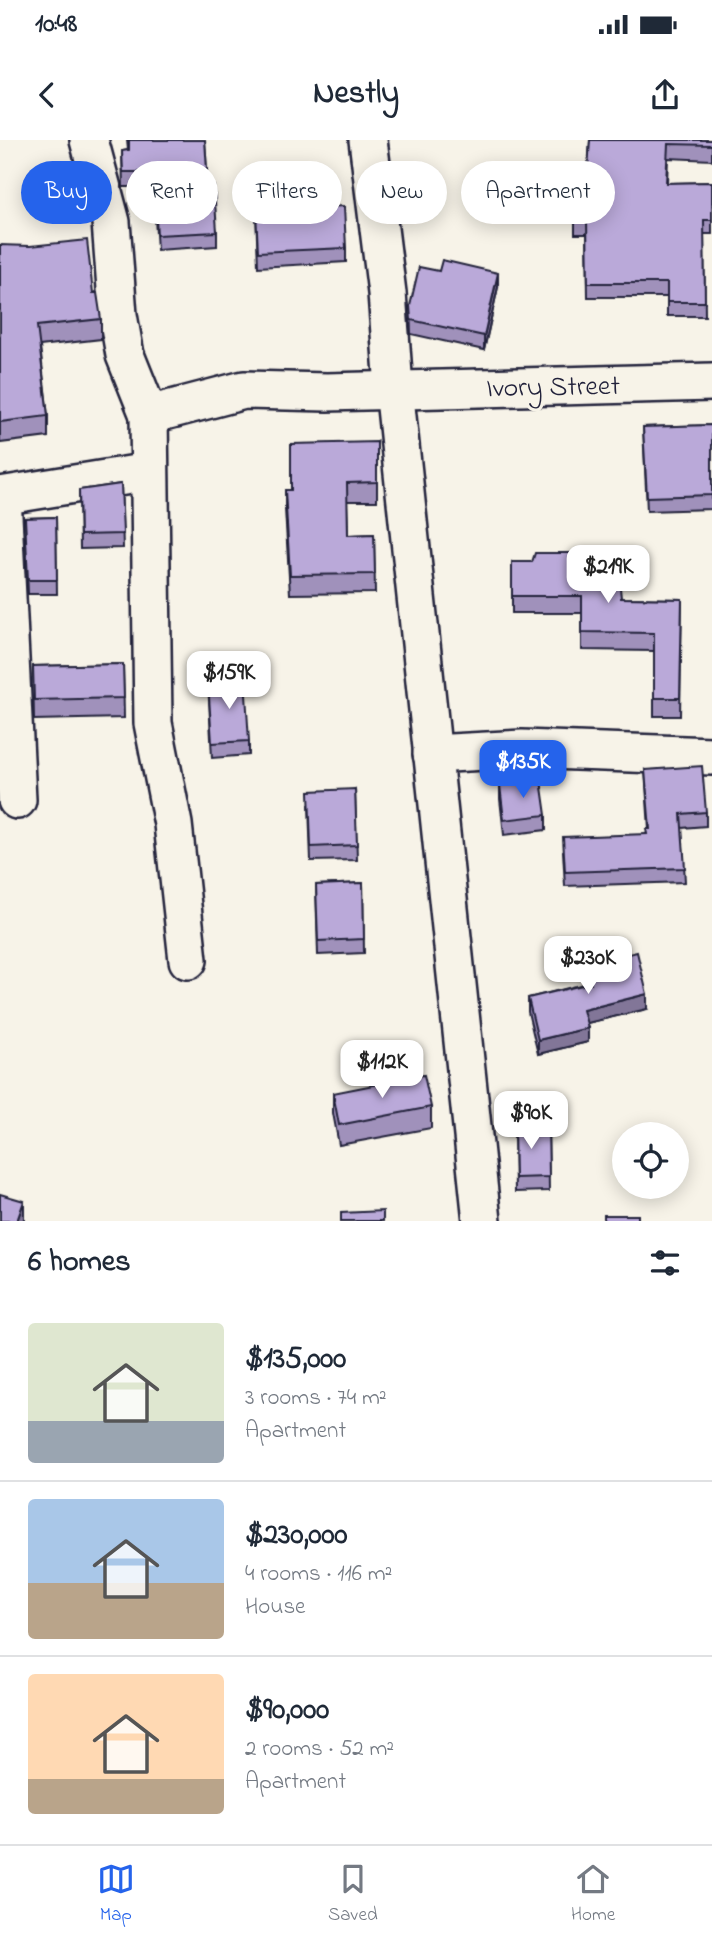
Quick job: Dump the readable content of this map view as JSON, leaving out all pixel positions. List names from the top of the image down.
{
  "streets": {
    "street": ["Ivory Street"]
  },
  "page": {
    "status": "10:48",
    "header": "Nestly",
    "chip": [
      "Buy",
      "Rent",
      "Filters",
      "New",
      "Apartment"
    ],
    "price": [
      "$219K",
      "$159K",
      "$135K",
      "$230K",
      "$112K",
      "$90K"
    ],
    "heading": "6 homes",
    "list": [
      {
        "name": "$135,000",
        "note": "3 rooms · 74 m² · Apartment"
      },
      {
        "name": "$230,000",
        "note": "4 rooms · 116 m² · House"
      },
      {
        "name": "$90,000",
        "note": "2 rooms · 52 m² · Apartment"
      }
    ],
    "tabs": ["Map", "Saved", "Home"]
  }
}
